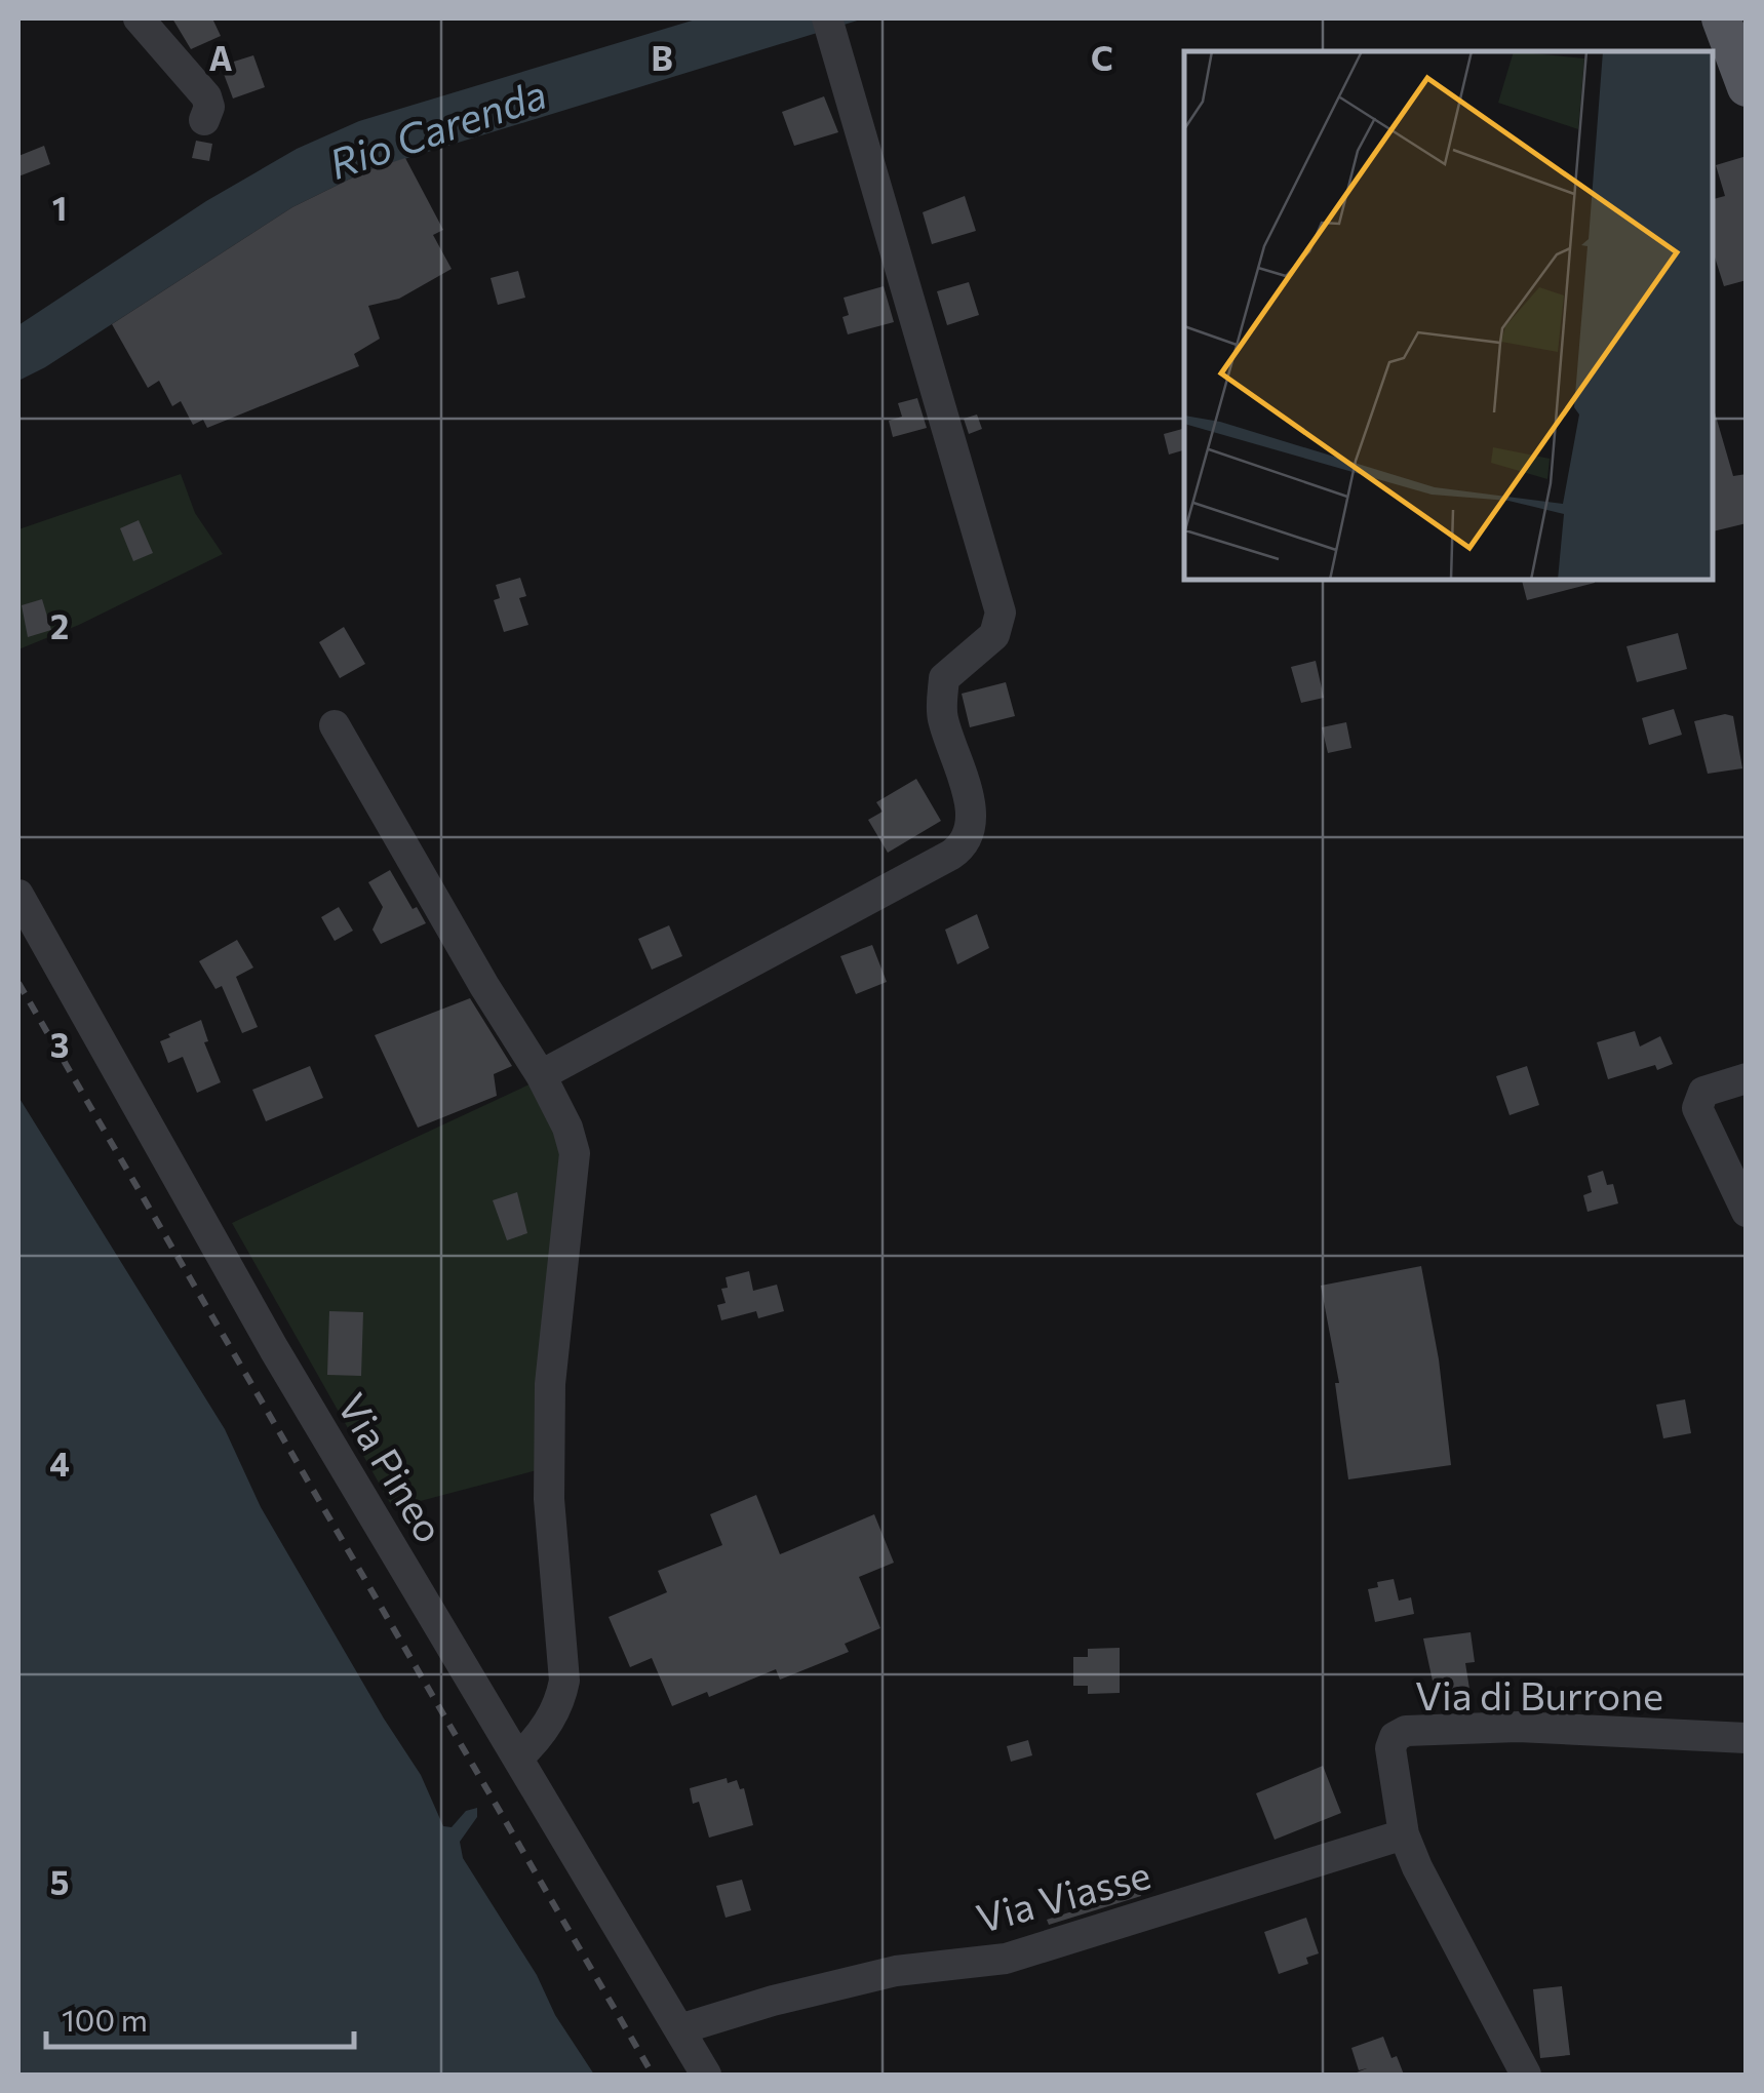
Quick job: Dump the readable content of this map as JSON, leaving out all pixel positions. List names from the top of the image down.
{
  "streets": {
    "street": ["Via Pineo", "Via di Burrone", "Via Viasse"]
  },
  "crossings": [
    ["Via Pineo", "Via Viasse"],
    ["Via di Burrone", "Via Viasse"]
  ],
  "water": ["Rio Carenda"],
  "scale_bar": "100 m",
  "grid": {
    "columns": ["A", "B", "C"],
    "rows": [
      "1",
      "2",
      "3",
      "4",
      "5"
    ]
  }
}
